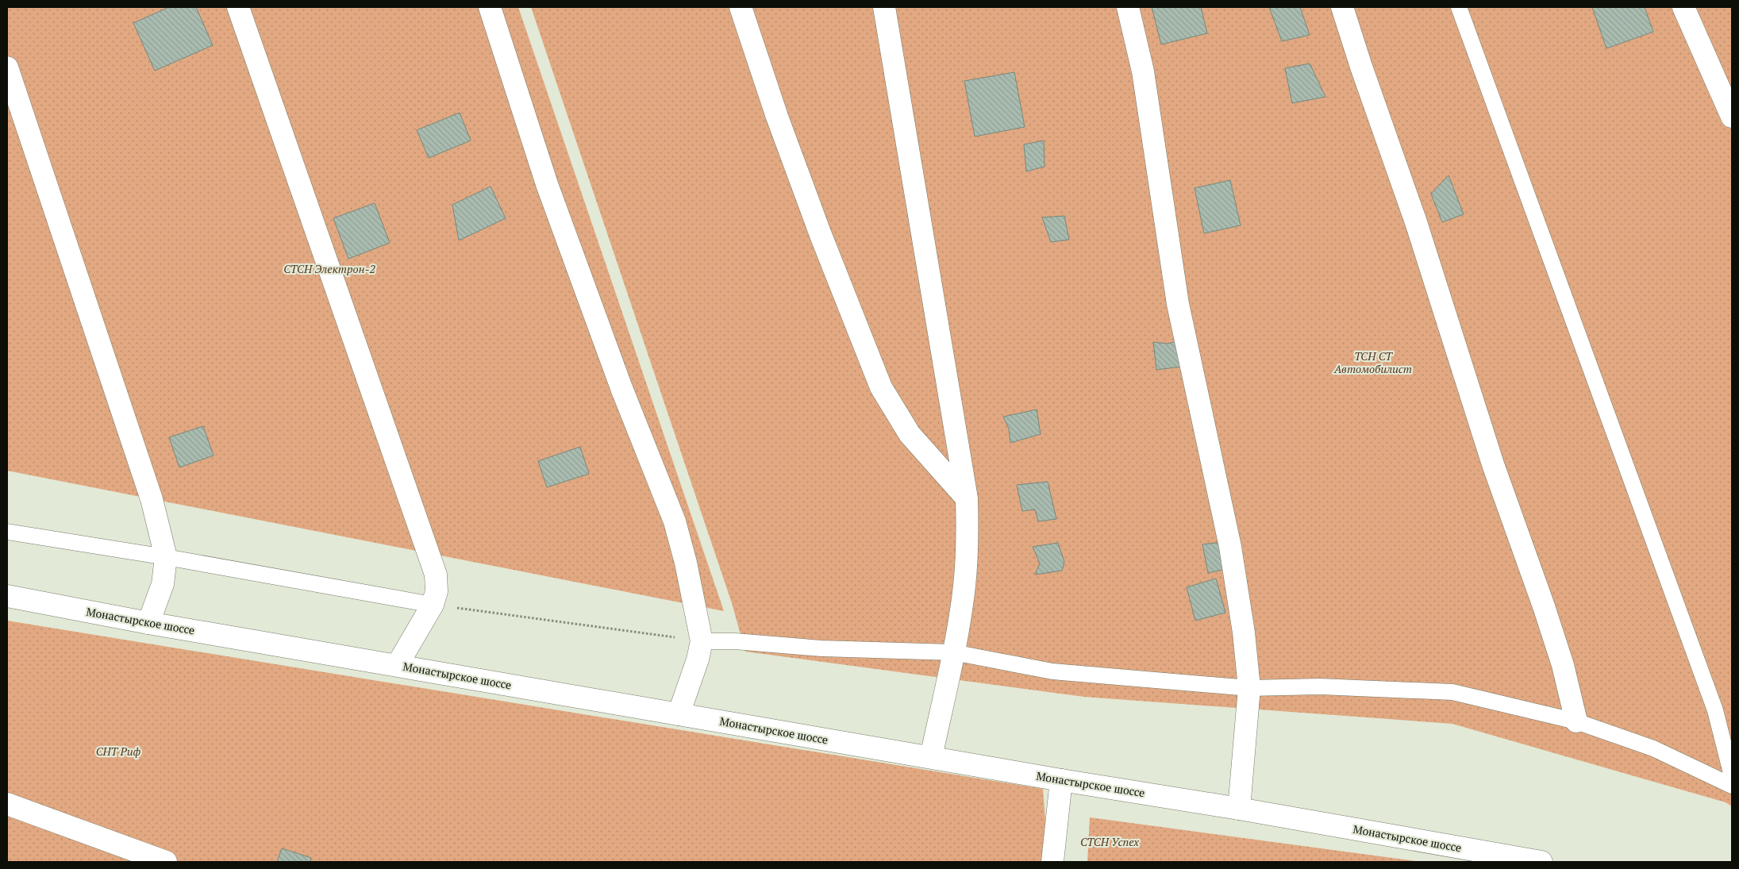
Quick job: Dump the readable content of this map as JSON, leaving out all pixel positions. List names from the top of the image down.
{
  "streets": {
    "street": ["Монастырское шоссе"]
  },
  "parks": [
    "СТСН Электрон-2",
    "ТСН СТ Автомобилист",
    "СНТ Риф",
    "СТСН Успех"
  ]
}
